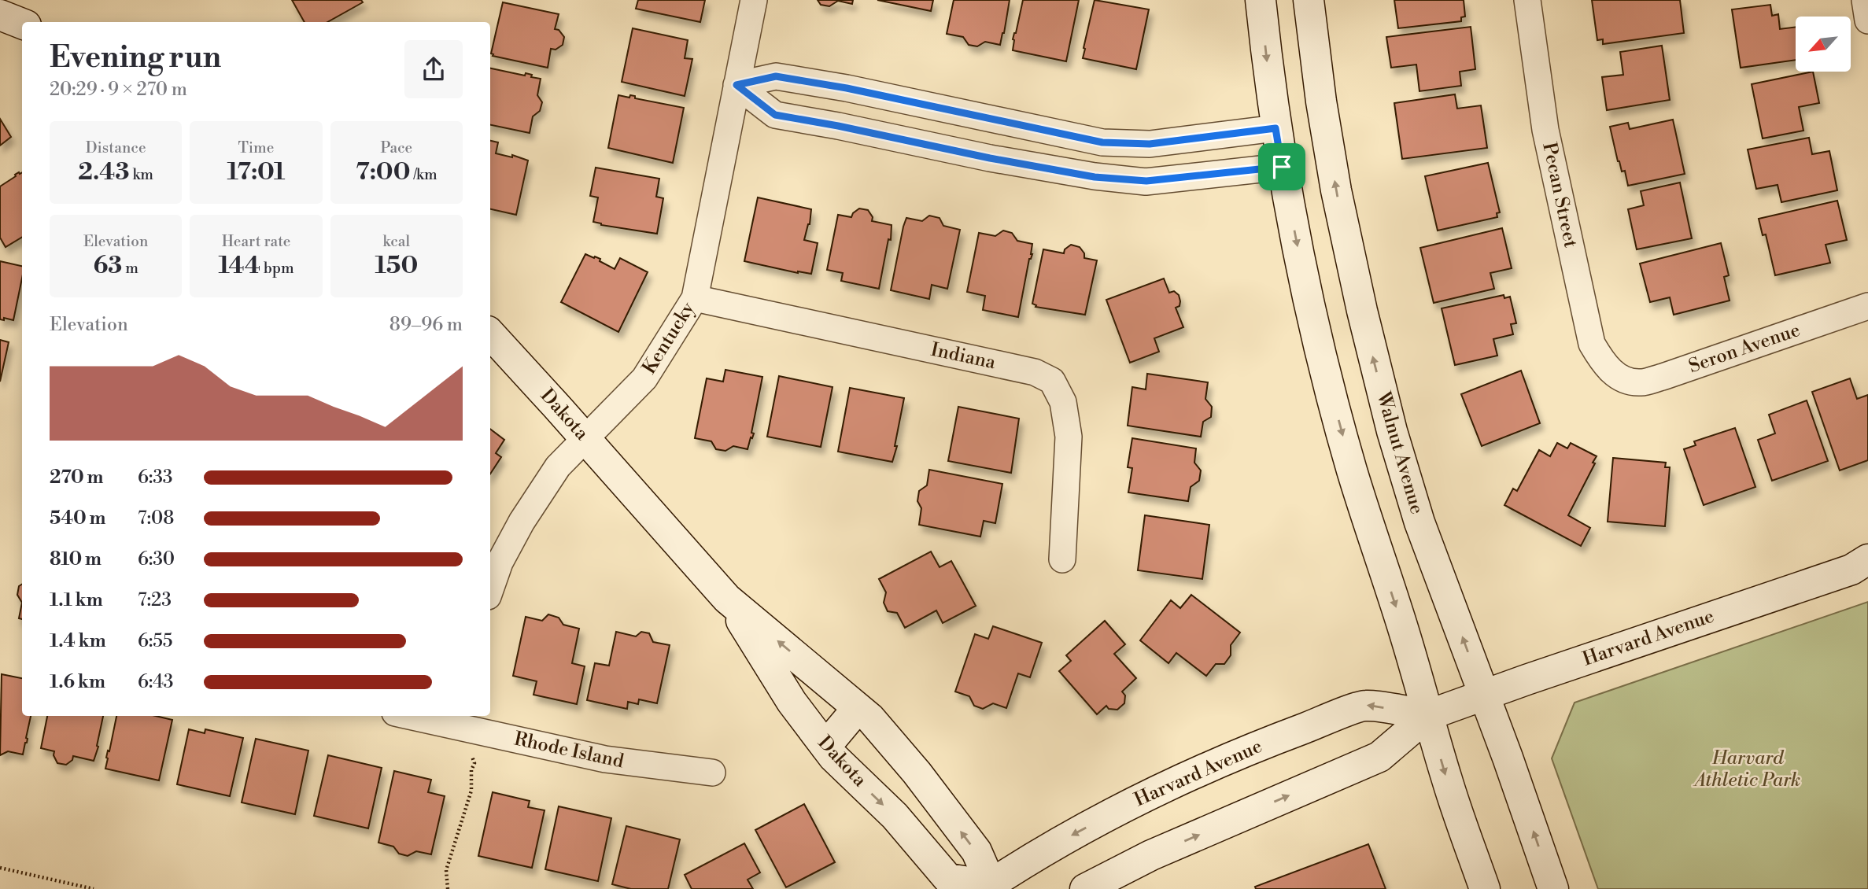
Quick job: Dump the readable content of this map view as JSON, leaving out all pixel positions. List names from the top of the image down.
{
  "streets": {
    "main road": ["Dakota", "Walnut Avenue", "Harvard Avenue"],
    "street": [
      "Pecan Street",
      "Kentucky",
      "Seron Avenue",
      "Indiana",
      "Rhode Island"
    ]
  },
  "crossings": [
    ["Pecan Street", "Seron Avenue"],
    ["Kentucky", "Indiana"],
    ["Kentucky", "Dakota"],
    ["Dakota", "Harvard Avenue"],
    ["Walnut Avenue", "Harvard Avenue"]
  ],
  "parks": ["Harvard Athletic Park"],
  "north": "bottom left",
  "page": {
    "heading": ["Evening run", "20:29 · 9 × 270 m"],
    "stats": [
      ["Distance", "2.43 km"],
      ["Time", "17:01"],
      ["Pace", "7:00 /km"],
      ["Elevation", "63 m"],
      ["Heart rate", "144 bpm"],
      ["kcal", "150"]
    ],
    "chart": ["Elevation", "89–96 m"],
    "list": [
      {
        "name": "270 m",
        "note": "6:33"
      },
      {
        "name": "540 m",
        "note": "7:08"
      },
      {
        "name": "810 m",
        "note": "6:30"
      },
      {
        "name": "1.1 km",
        "note": "7:23"
      },
      {
        "name": "1.4 km",
        "note": "6:55"
      },
      {
        "name": "1.6 km",
        "note": "6:43"
      }
    ]
  }
}
